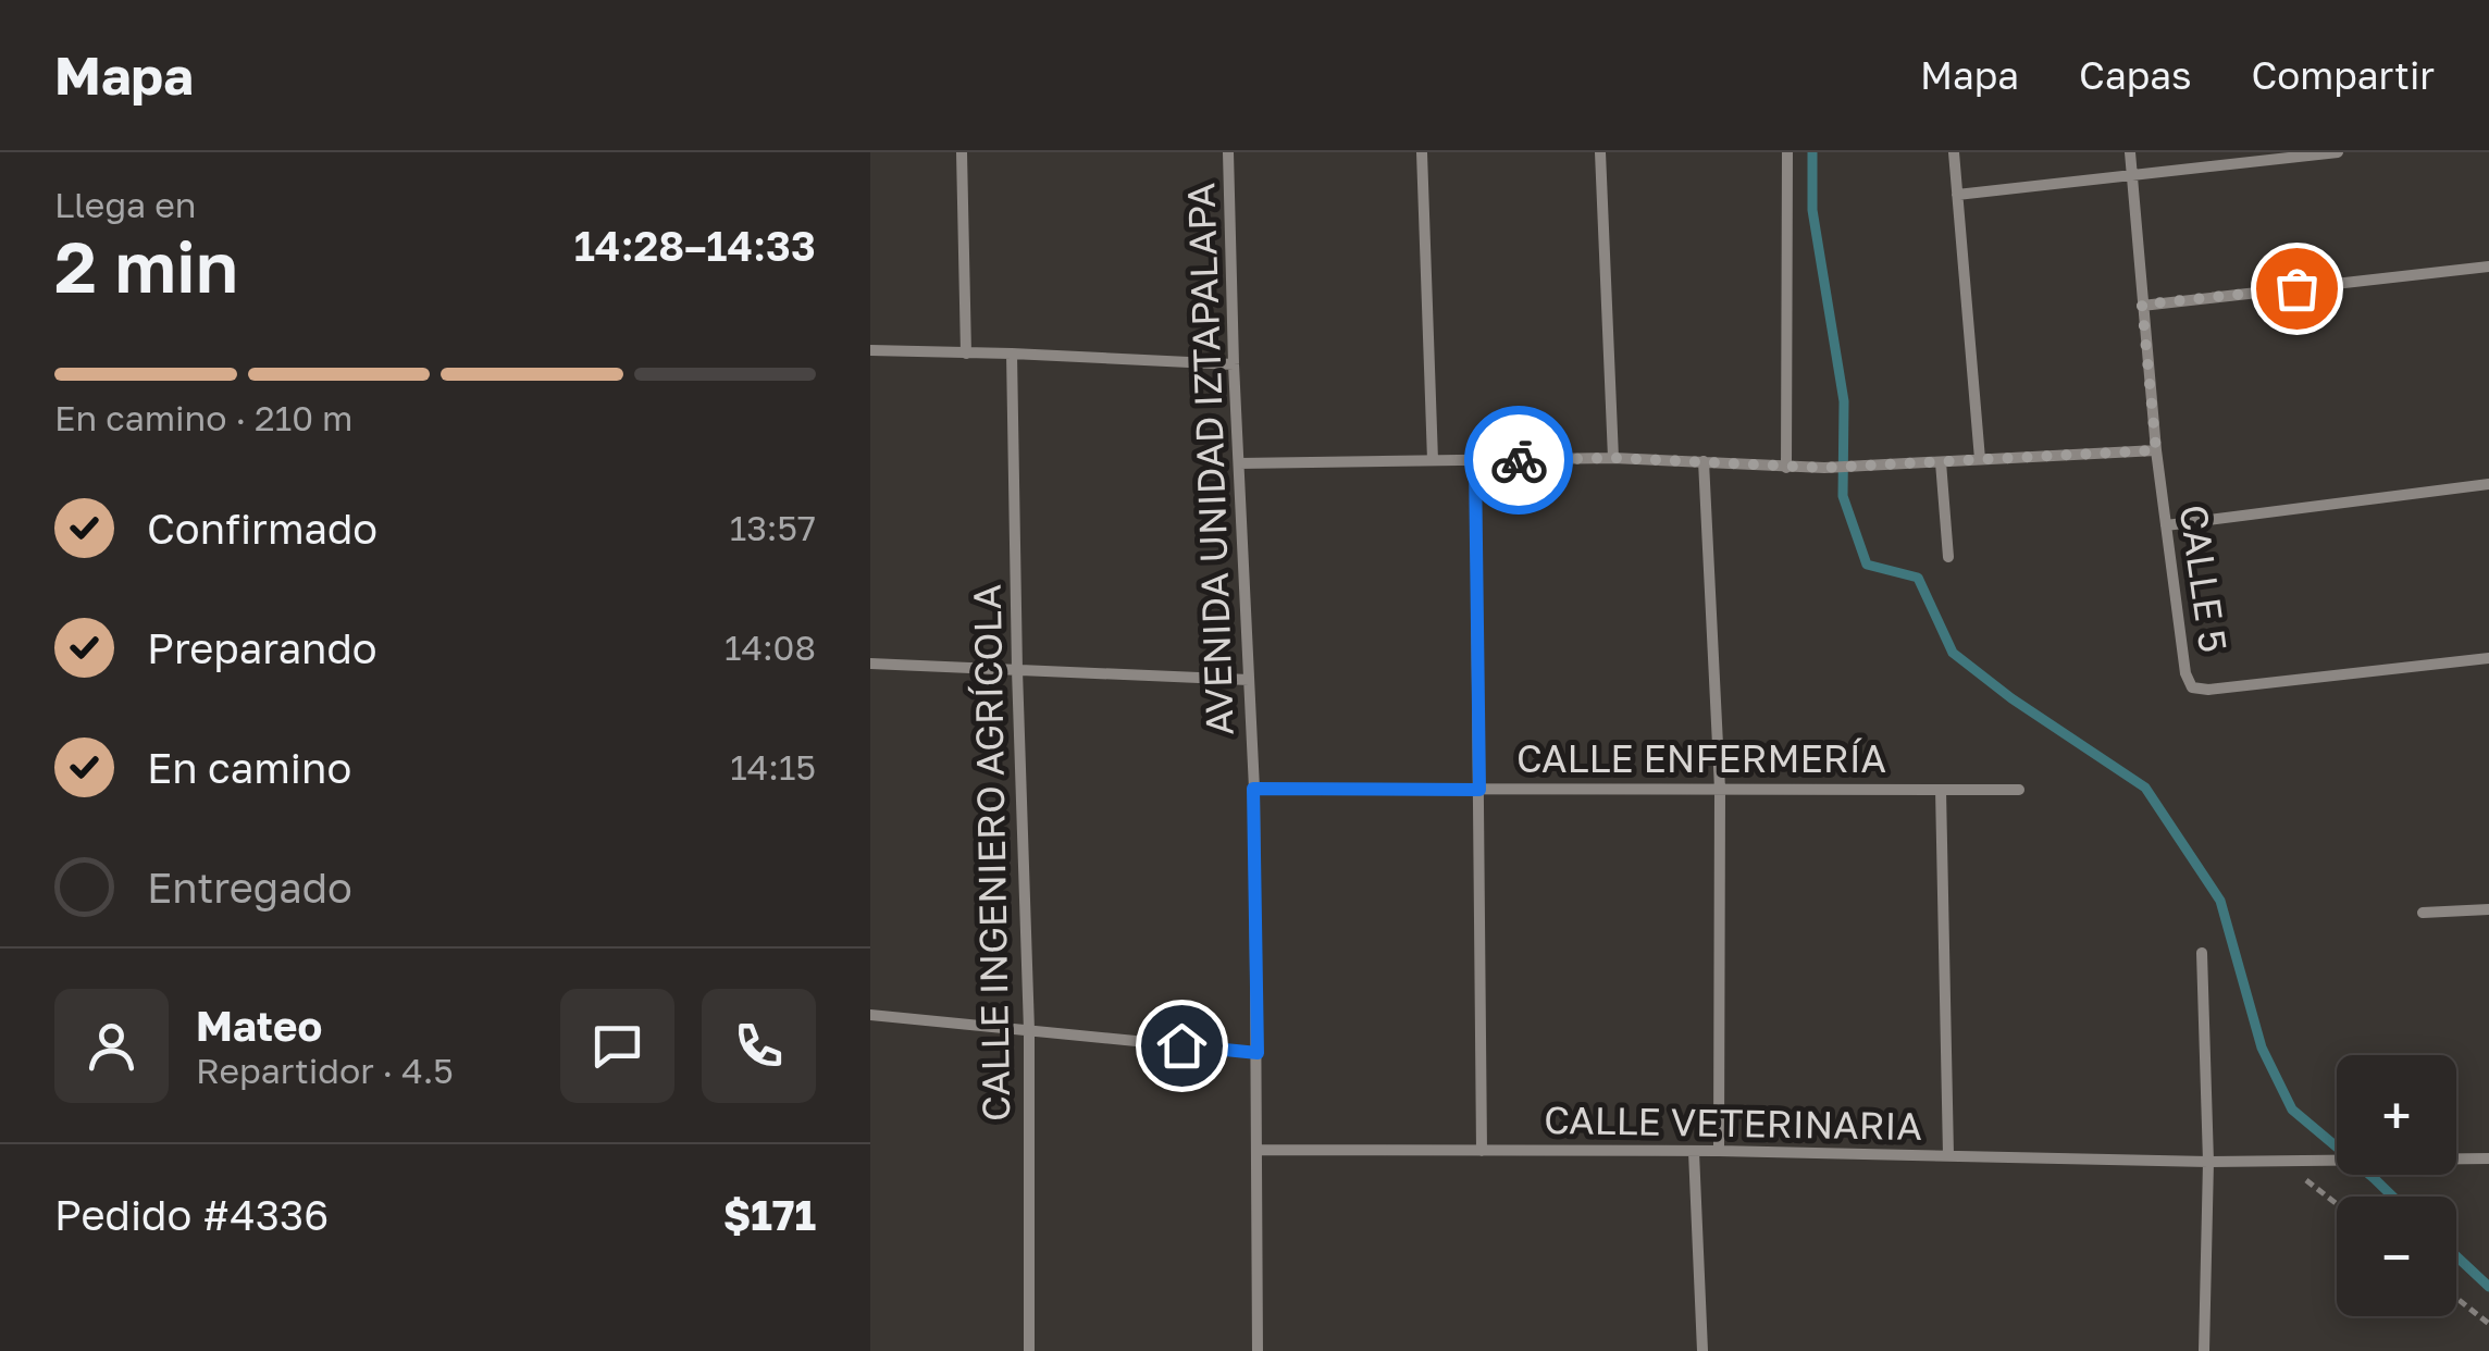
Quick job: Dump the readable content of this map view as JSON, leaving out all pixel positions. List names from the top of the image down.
{
  "streets": {
    "street": [
      "AVENIDA UNIDAD IZTAPALAPA",
      "CALLE 5",
      "CALLE ENFERMERÍA",
      "CALLE INGENIERO AGRÍCOLA",
      "CALLE VETERINARIA"
    ]
  },
  "crossings": [
    ["AVENIDA UNIDAD IZTAPALAPA", "CALLE ENFERMERÍA"],
    ["AVENIDA UNIDAD IZTAPALAPA", "CALLE VETERINARIA"]
  ],
  "page": {
    "header": "Mapa",
    "nav": ["Mapa", "Capas", "Compartir"],
    "heading": ["2 min", "Llega en", "14:28–14:33"],
    "panel": [
      "Mateo",
      "Repartidor · 4.5",
      "Pedido #4336",
      "$171"
    ],
    "bar": "En camino · 210 m",
    "list": [
      ["Confirmado", "13:57"],
      ["Preparando", "14:08"],
      ["En camino", "14:15"],
      "Entregado"
    ],
    "map_buttons": ["+", "−"]
  }
}
